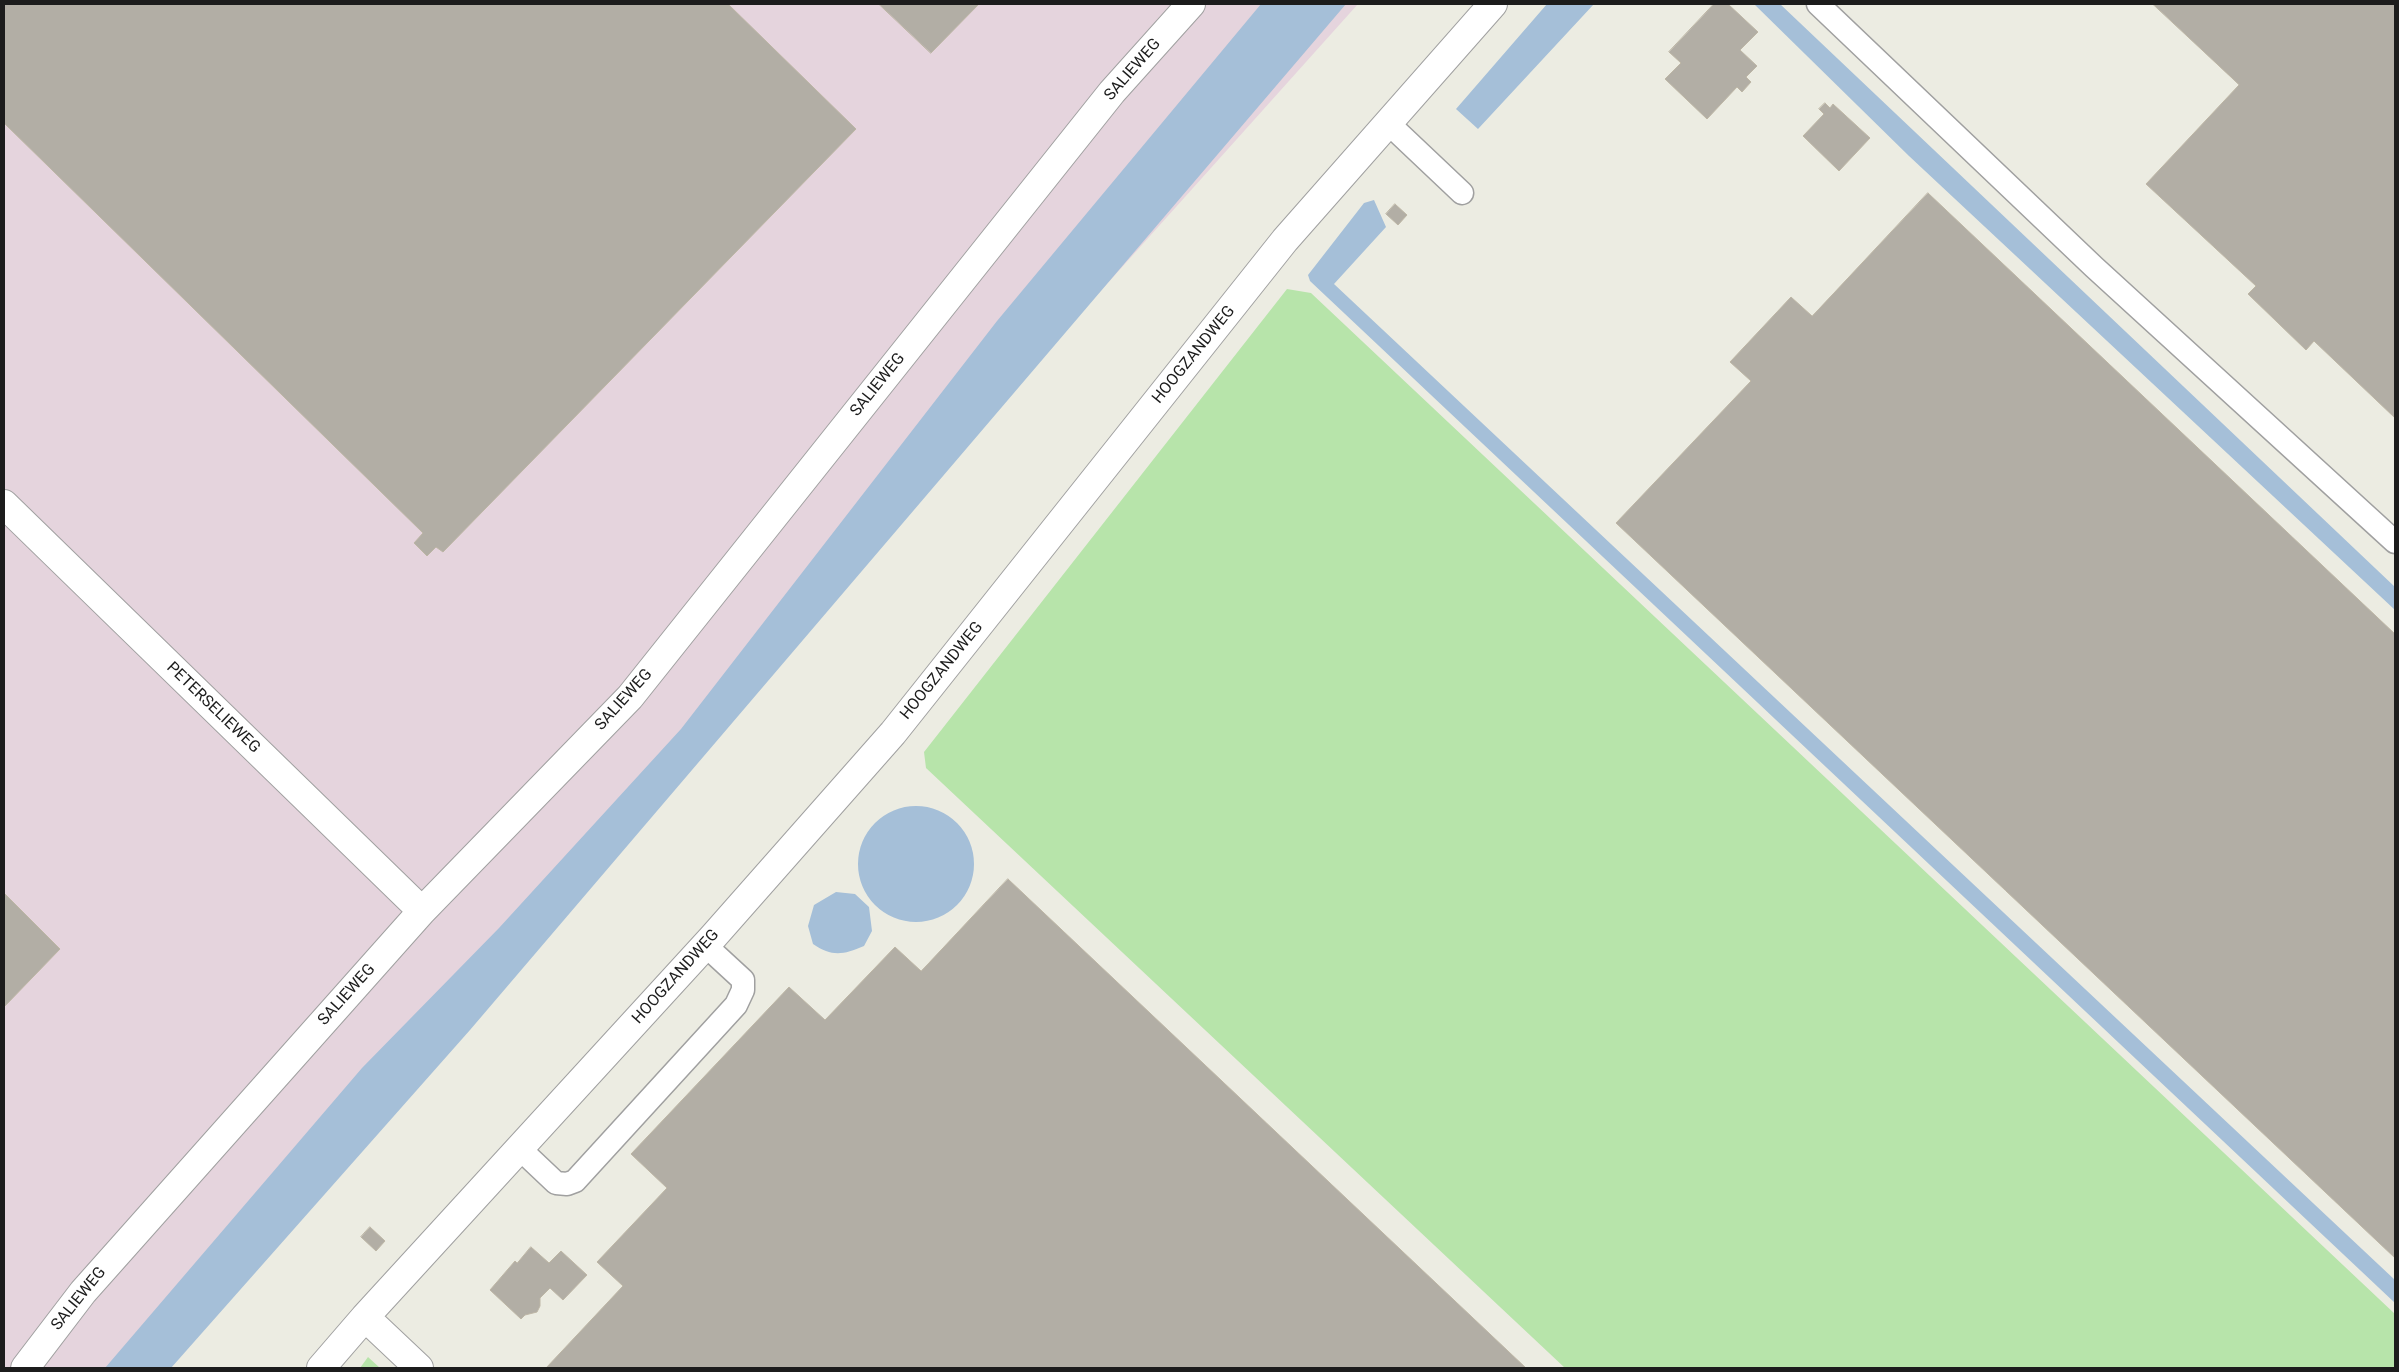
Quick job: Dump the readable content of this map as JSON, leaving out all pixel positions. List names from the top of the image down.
{
  "streets": {
    "street": ["SALIEWEG", "HOOGZANDWEG", "PETERSELIEWEG"]
  },
  "crossings": [
    ["SALIEWEG", "PETERSELIEWEG"]
  ]
}
